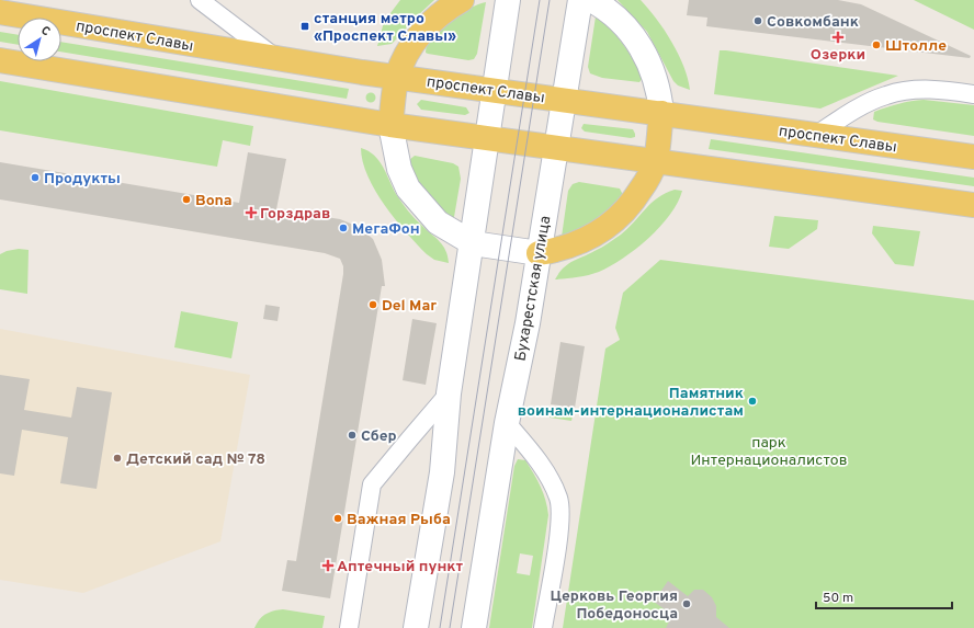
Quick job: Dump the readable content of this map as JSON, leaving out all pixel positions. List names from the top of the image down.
{
  "streets": {
    "main road": ["проспект Славы", "Бухарестская улица"]
  },
  "crossings": [
    ["проспект Славы", "Бухарестская улица"]
  ],
  "parks": ["парк Интернационалистов"],
  "places": {
    "other": [
      "Совкомбанк",
      "Штолле",
      "Продукты",
      "Bona",
      "МегаФон",
      "Del Mar",
      "Памятник воинам-интернационалистам",
      "Сбер",
      "Детский сад № 78",
      "Важная Рыба",
      "Церковь Георгия Победоносца"
    ],
    "transit": ["станция метро «Проспект Славы»"],
    "health": ["Озерки", "Горздрав", "Аптечный пункт"]
  },
  "scale_bar": "50 m",
  "north": "top right"
}
